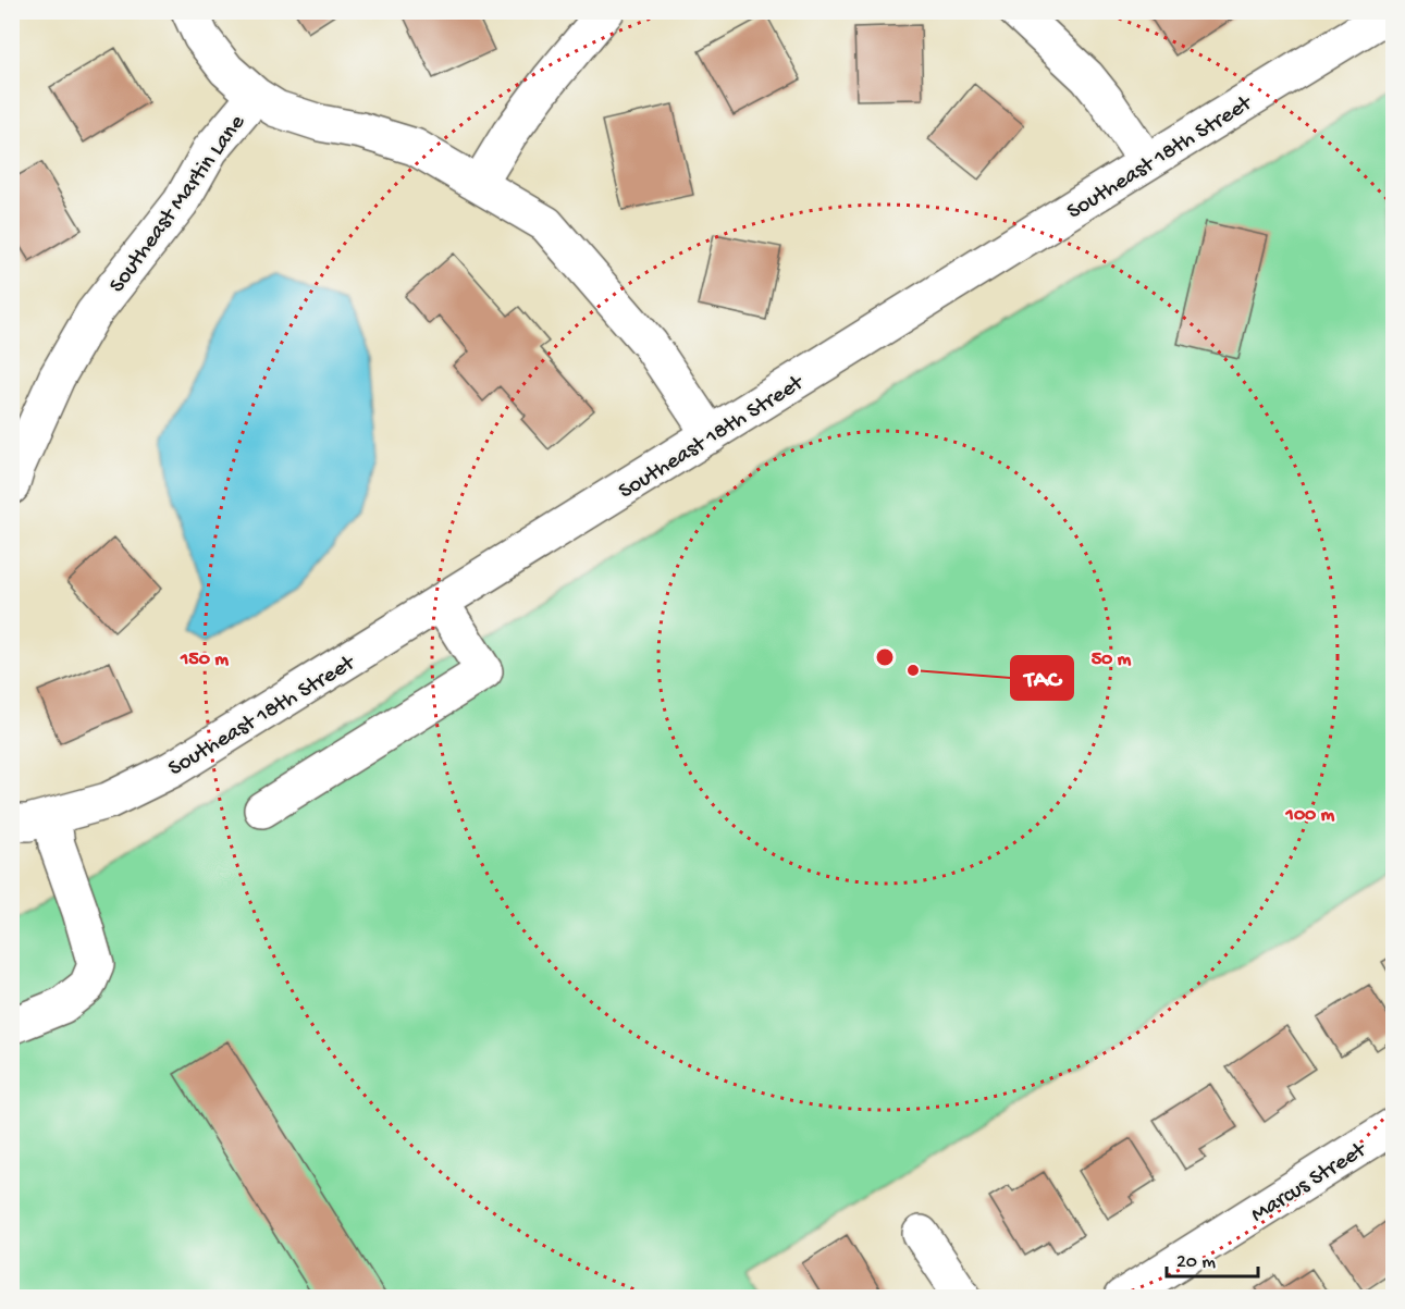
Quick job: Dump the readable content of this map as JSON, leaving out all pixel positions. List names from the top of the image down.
{
  "streets": {
    "street": ["Southeast 18th Street", "Southeast Martin Lane", "Marcus Street"]
  },
  "places": ["TAC"],
  "scale_bar": "20 m",
  "rings": ["50 m", "150 m", "100 m"]
}
